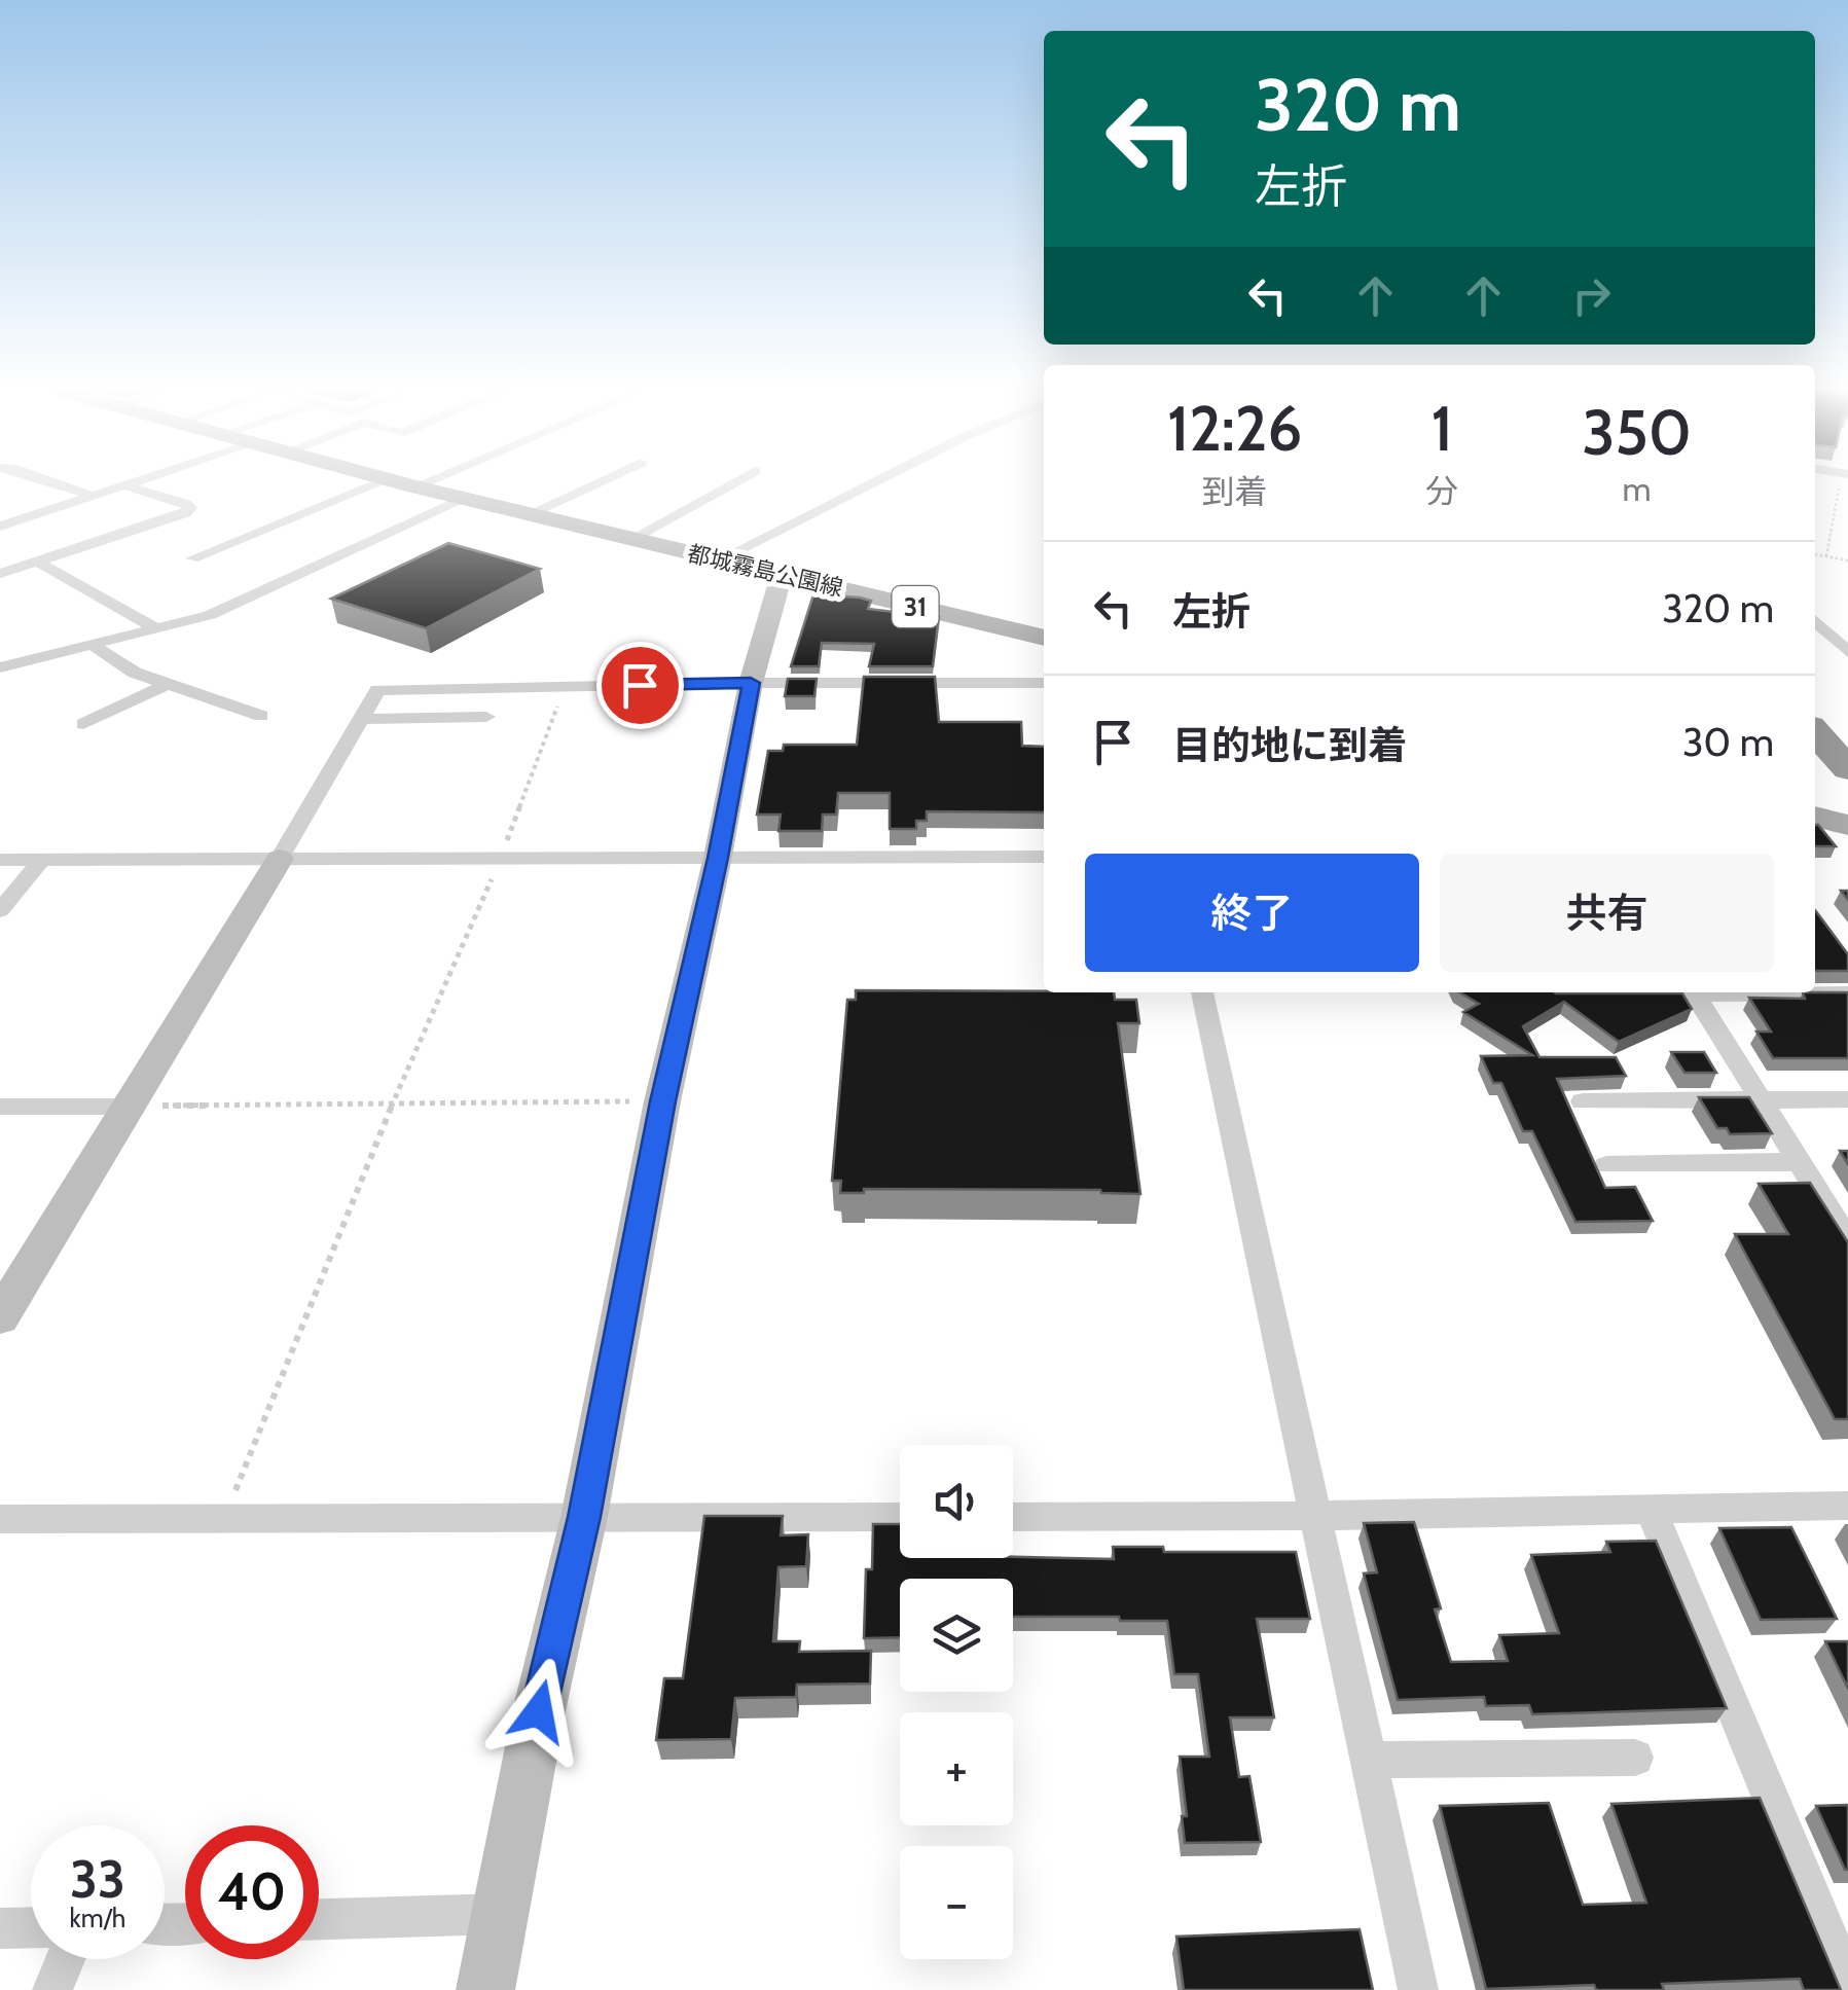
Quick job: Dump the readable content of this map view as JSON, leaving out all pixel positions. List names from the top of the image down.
{
  "streets": {
    "main road": ["都城霧島公園線", "31"]
  },
  "page": {
    "turn": ["320 m", "左折"],
    "eta": [
      "12:26",
      "到着",
      "1",
      "分",
      "350",
      "m"
    ],
    "list": [
      {
        "name": "左折",
        "value": "320 m"
      },
      {
        "name": "目的地に到着",
        "value": "30 m"
      }
    ],
    "buttons": ["終了", "共有"],
    "map_buttons": ["+", "−"],
    "speed": "33 km/h",
    "limit": "40"
  }
}
